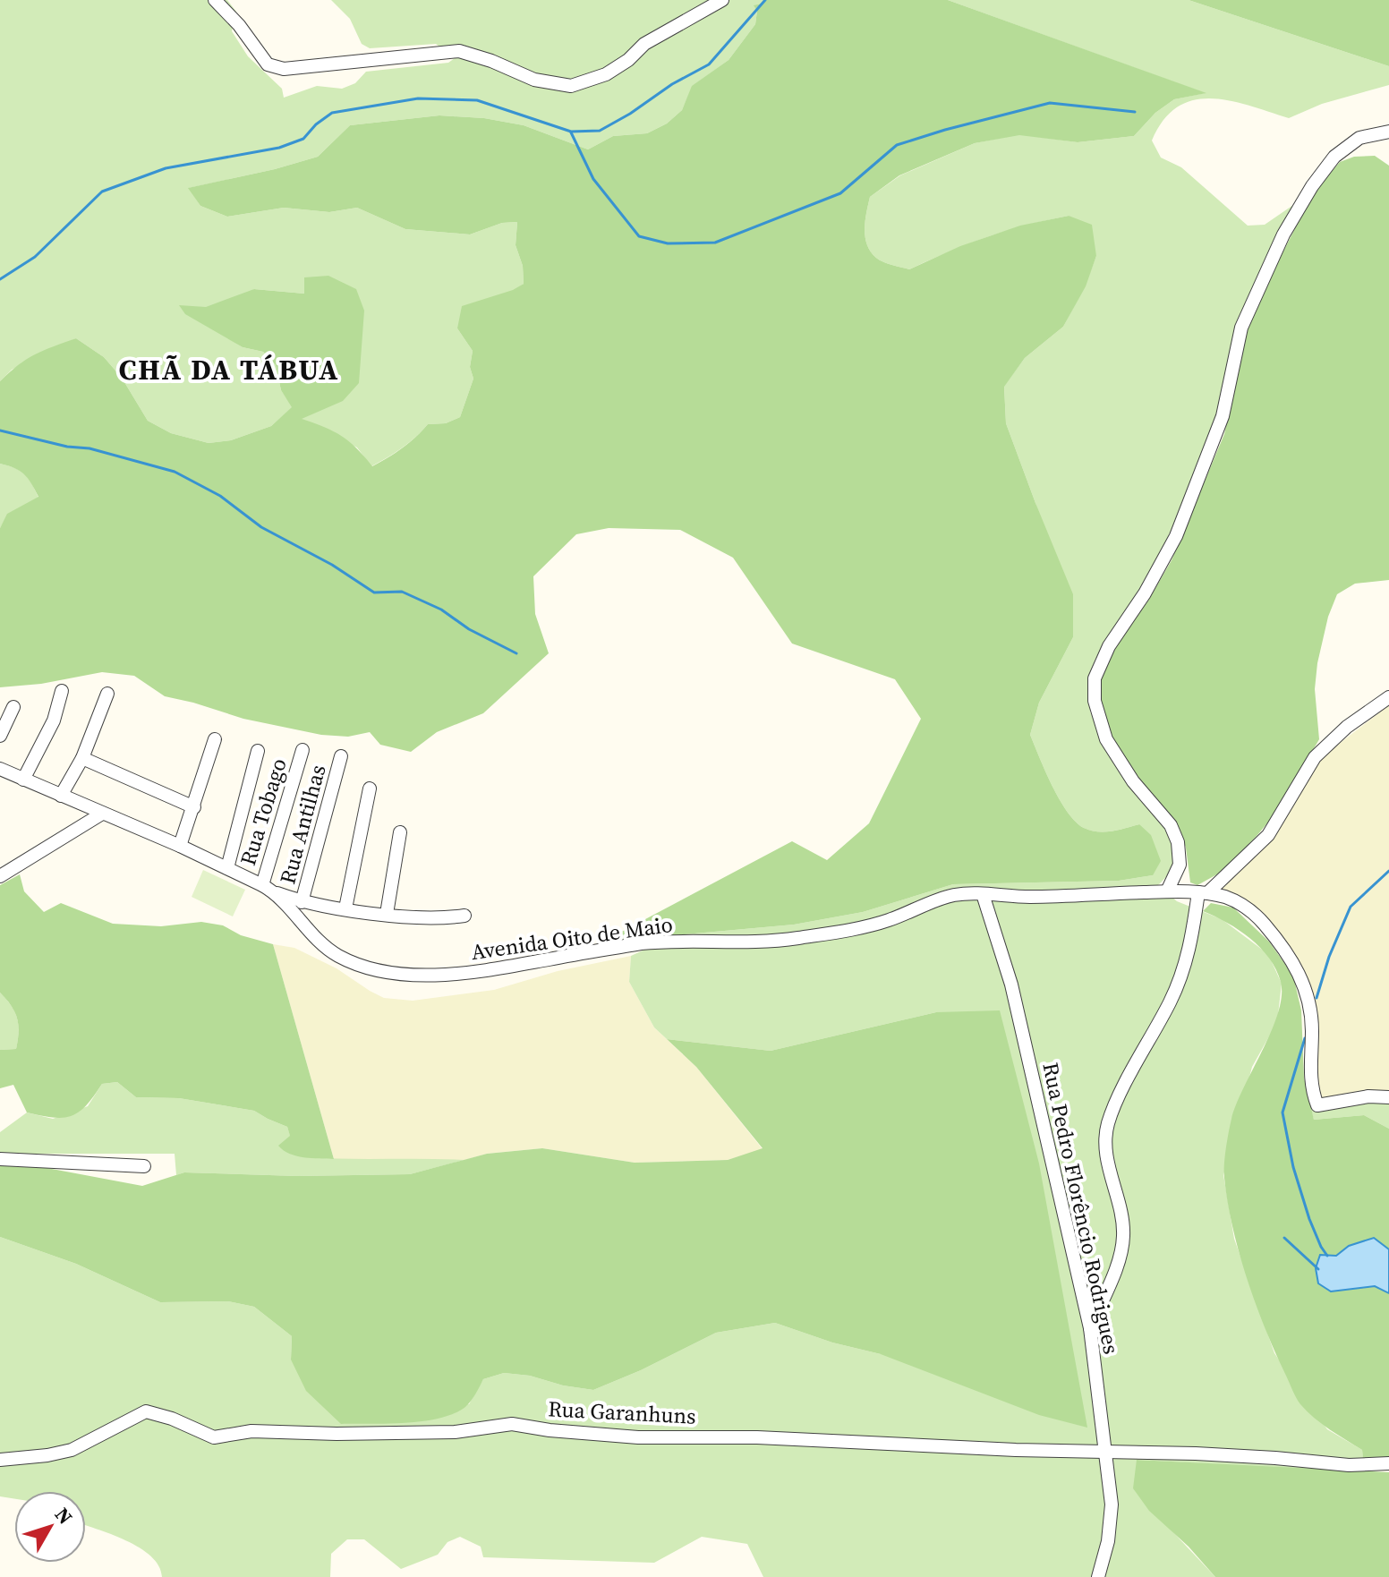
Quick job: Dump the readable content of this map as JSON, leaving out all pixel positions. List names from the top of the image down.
{
  "streets": {
    "street": [
      "Rua Tobago",
      "Rua Antilhas",
      "Avenida Oito de Maio",
      "Rua Pedro Florêncio Rodrigues",
      "Rua Garanhuns"
    ]
  },
  "crossings": [
    ["Rua Tobago", "Avenida Oito de Maio"],
    ["Avenida Oito de Maio", "Rua Pedro Florêncio Rodrigues"],
    ["Rua Pedro Florêncio Rodrigues", "Rua Garanhuns"]
  ],
  "districts": ["CHÃ DA TÁBUA"],
  "north": "top right"
}
